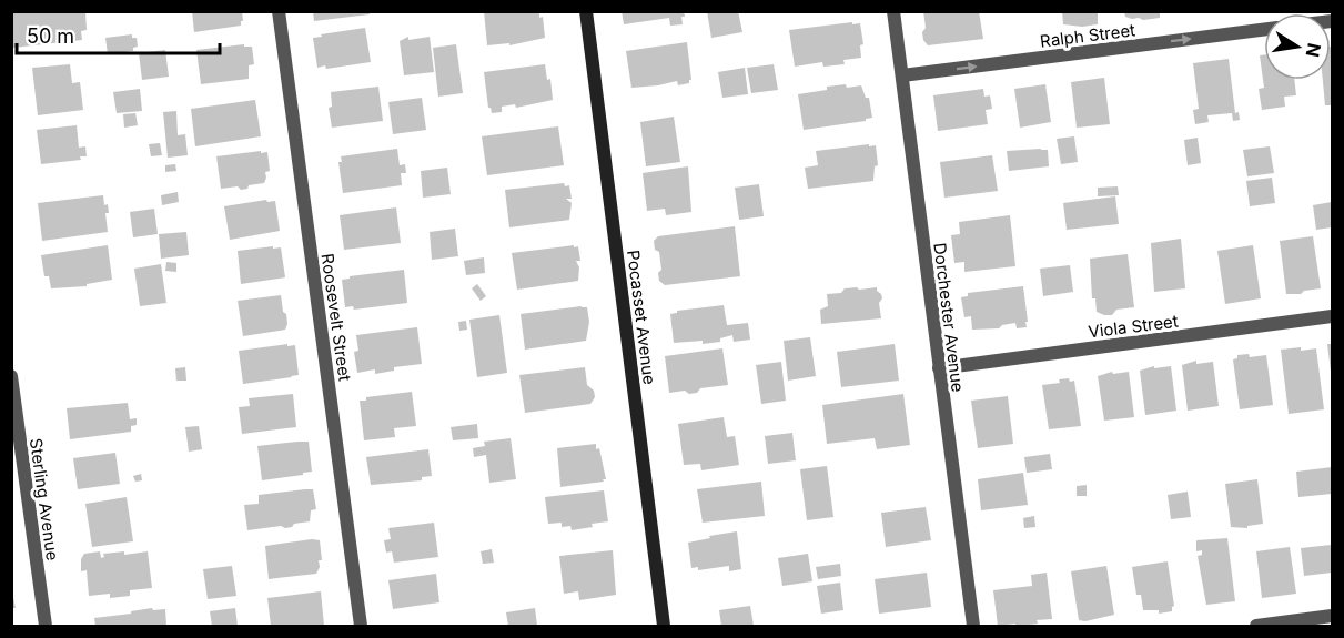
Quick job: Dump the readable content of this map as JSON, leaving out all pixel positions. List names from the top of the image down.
{
  "streets": {
    "main road": ["Pocasset Avenue"],
    "street": [
      "Ralph Street",
      "Roosevelt Street",
      "Dorchester Avenue",
      "Viola Street",
      "Sterling Avenue"
    ]
  },
  "crossings": [
    ["Ralph Street", "Dorchester Avenue"],
    ["Dorchester Avenue", "Viola Street"]
  ],
  "one_way": ["Ralph Street"],
  "scale_bar": "50 m",
  "north": "right"
}
